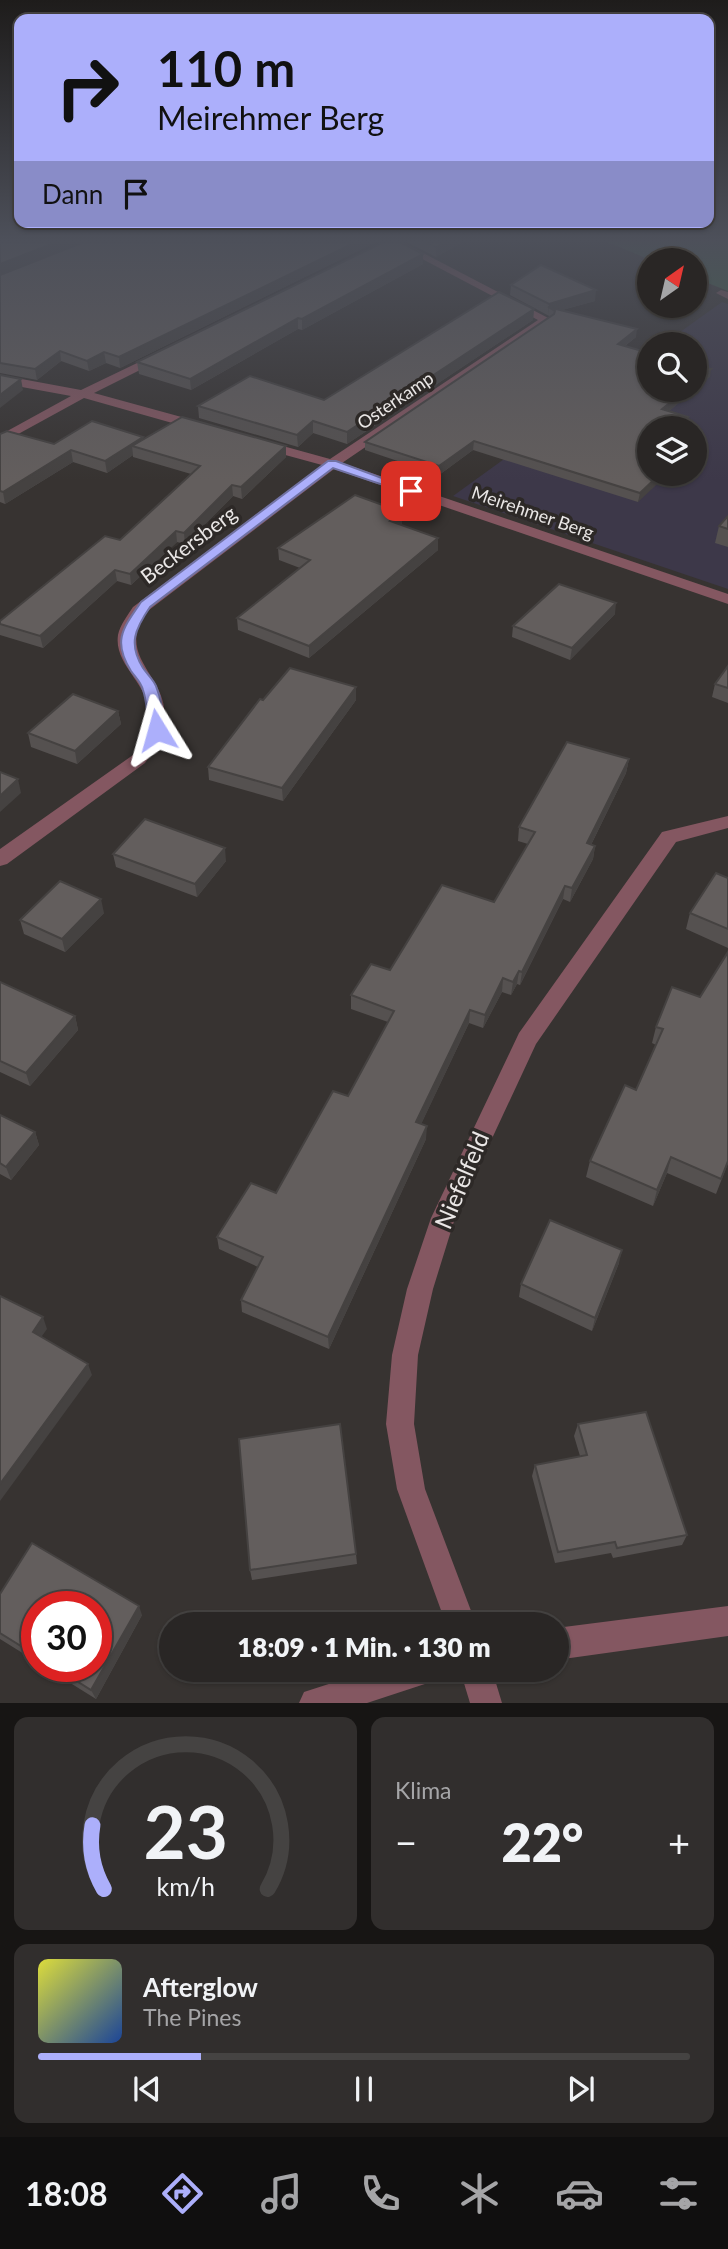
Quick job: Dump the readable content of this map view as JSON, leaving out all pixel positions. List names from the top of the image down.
{
  "streets": {
    "street": [
      "Osterkamp",
      "Meirehmer Berg",
      "Beckersberg",
      "Niefelfeld"
    ]
  },
  "crossings": [
    ["Osterkamp", "Meirehmer Berg"],
    ["Osterkamp", "Beckersberg"],
    ["Meirehmer Berg", "Beckersberg"]
  ],
  "north": "top right",
  "page": {
    "turn": ["110 m", "Meirehmer Berg"],
    "then": "Dann",
    "limit": "30",
    "trip": "18:09 · 1 Min. · 130 m",
    "tile": "Klima",
    "heat": ["−", "22°", "+"],
    "song": ["Afterglow", "The Pines"],
    "tabs": "18:08",
    "gauge": ["23", "km/h"]
  }
}
